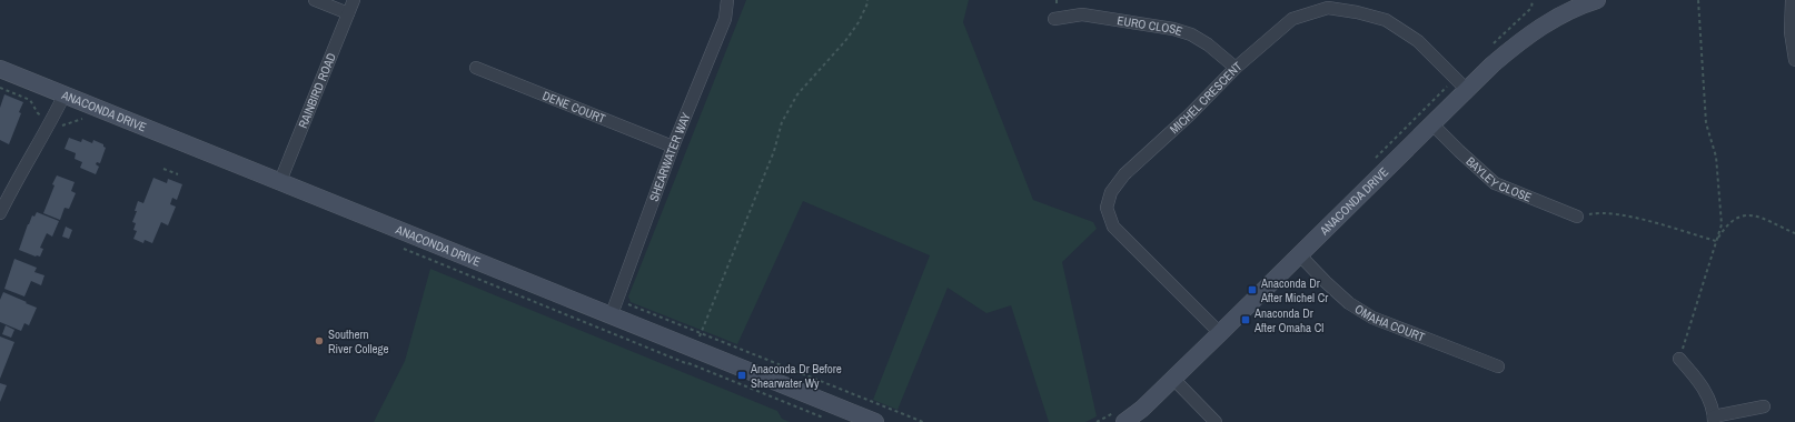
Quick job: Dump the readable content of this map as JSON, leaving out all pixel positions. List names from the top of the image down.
{
  "streets": {
    "main road": ["ANACONDA DRIVE"],
    "street": [
      "EURO CLOSE",
      "RAINBIRD ROAD",
      "MICHEL CRESCENT",
      "DENE COURT",
      "SHEARWATER WAY",
      "BAYLEY CLOSE",
      "OMAHA COURT"
    ]
  },
  "crossings": [
    ["EURO CLOSE", "MICHEL CRESCENT"],
    ["RAINBIRD ROAD", "ANACONDA DRIVE"],
    ["MICHEL CRESCENT", "ANACONDA DRIVE"],
    ["DENE COURT", "SHEARWATER WAY"],
    ["ANACONDA DRIVE", "SHEARWATER WAY"],
    ["ANACONDA DRIVE", "BAYLEY CLOSE"],
    ["ANACONDA DRIVE", "OMAHA COURT"]
  ],
  "places": {
    "transit": ["Anaconda Dr After Michel Cr", "Anaconda Dr After Omaha Cl", "Anaconda Dr Before Shearwater Wy"],
    "other": ["Southern River College"]
  }
}
